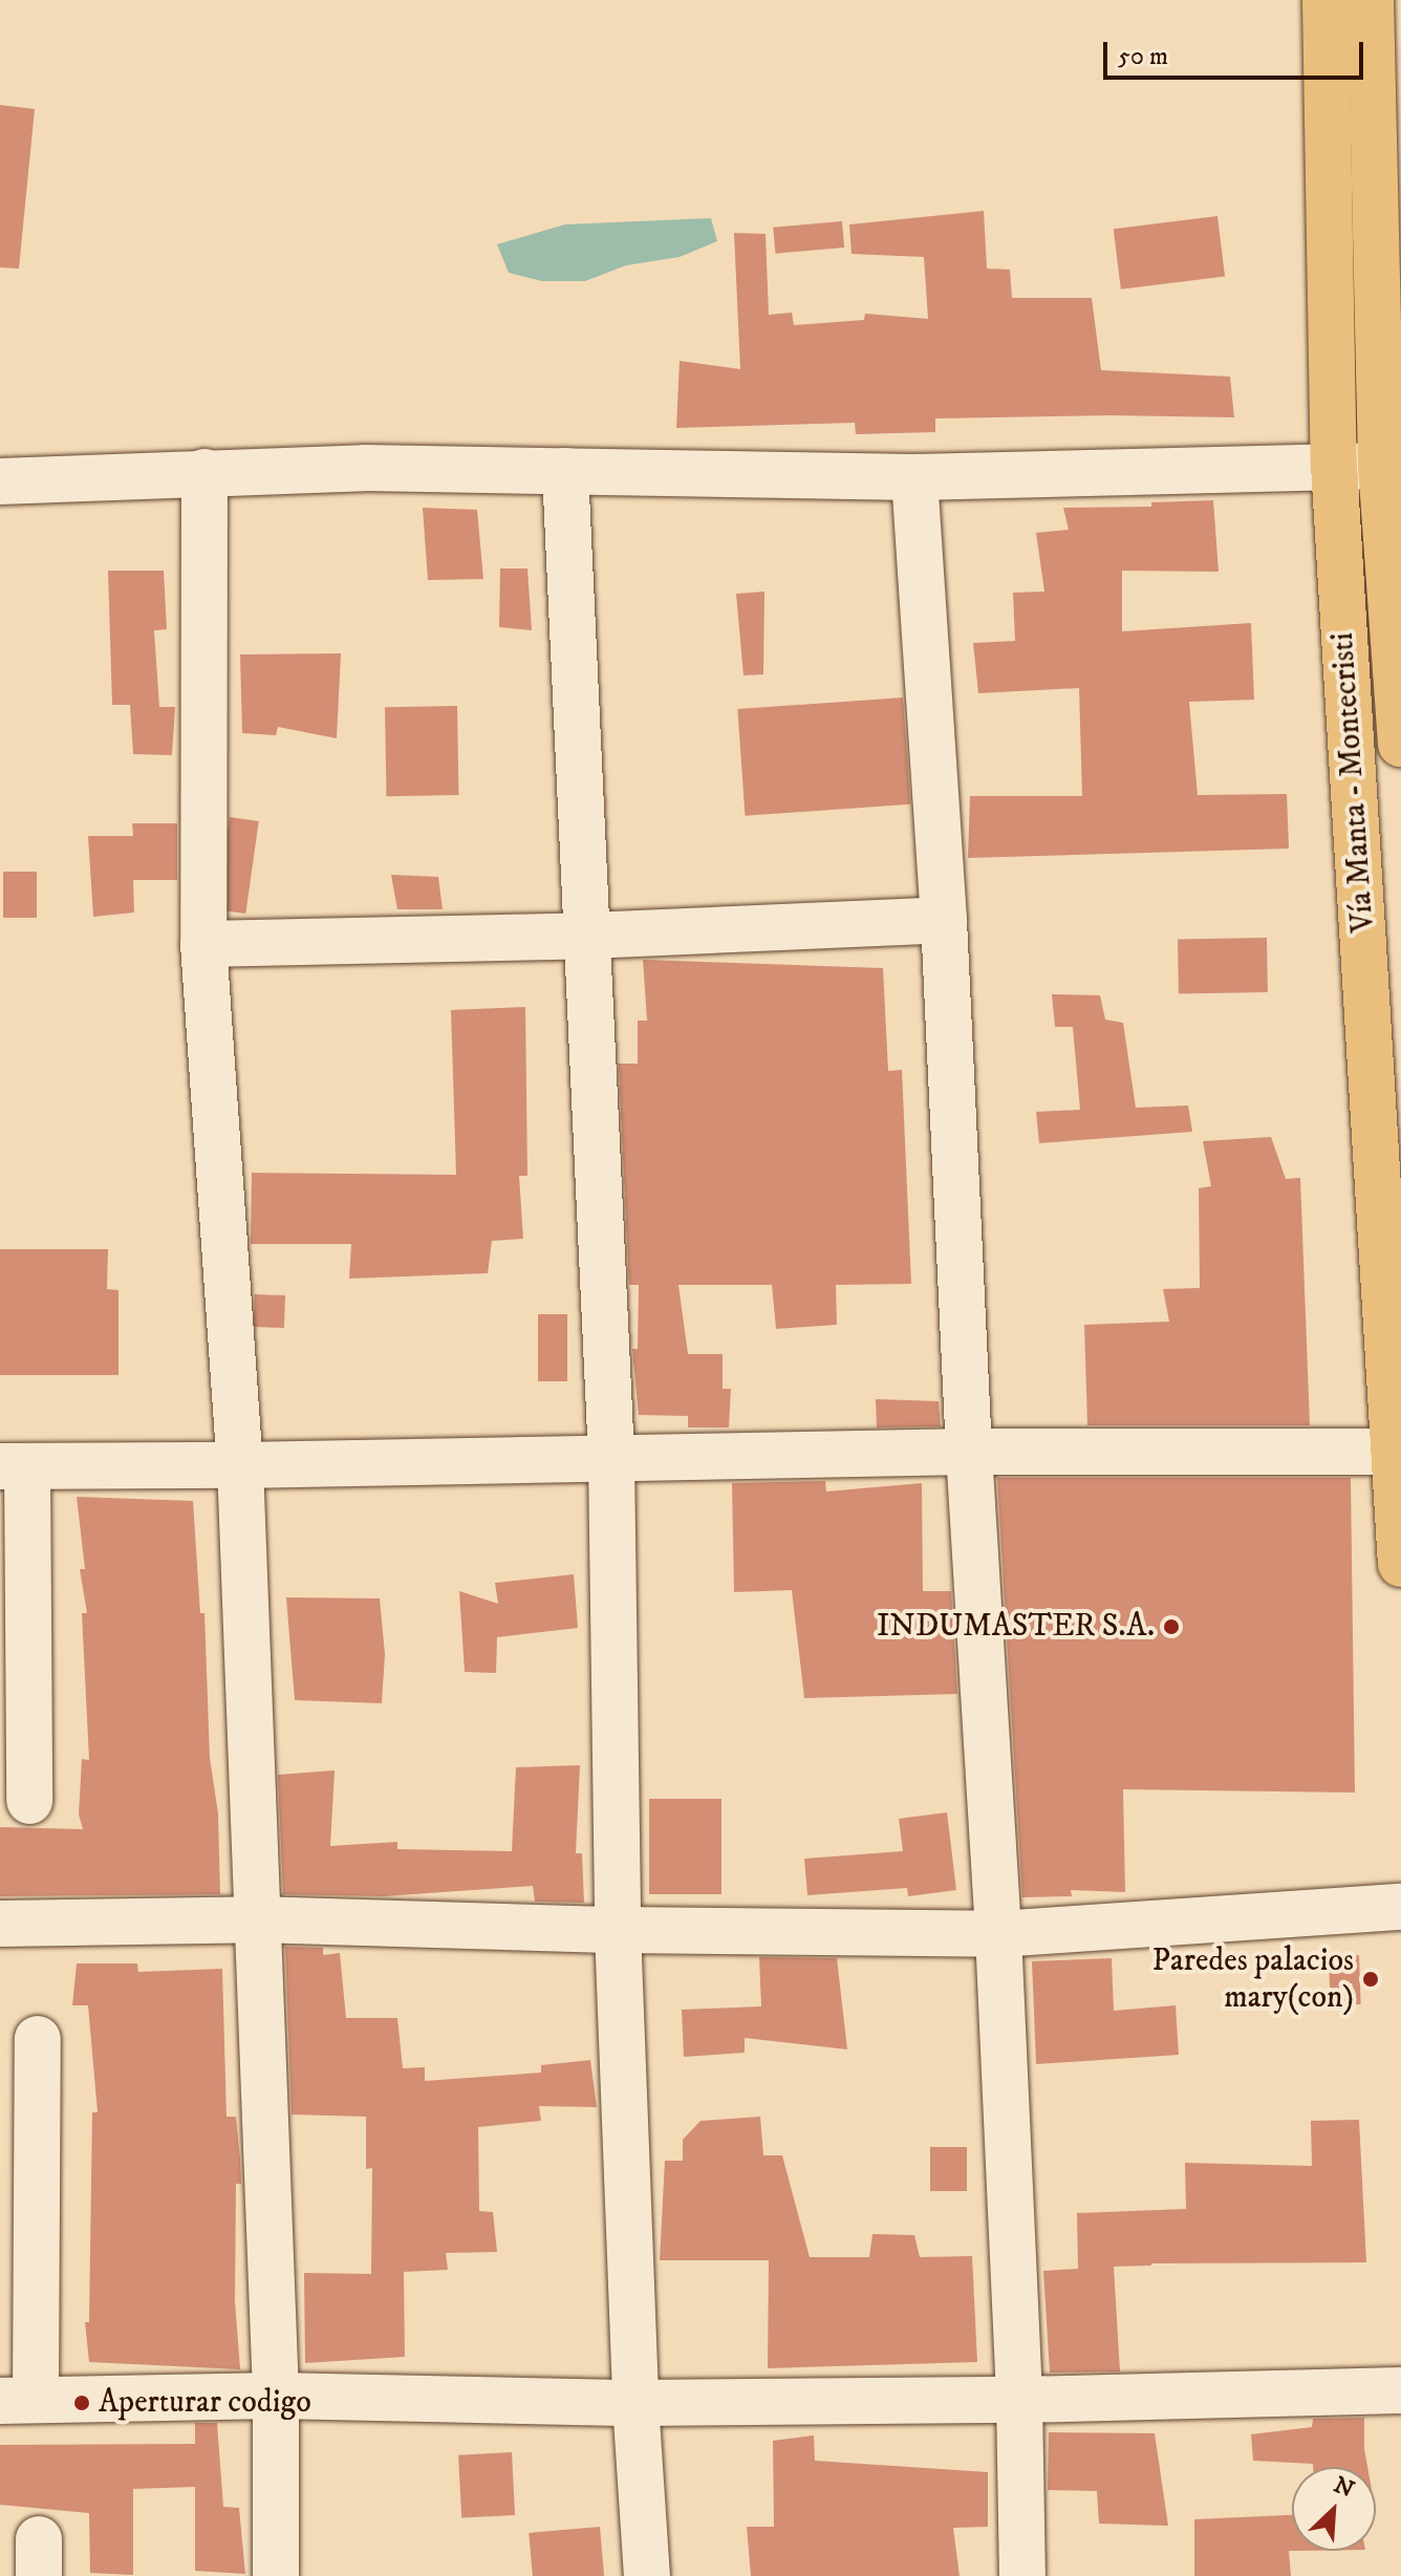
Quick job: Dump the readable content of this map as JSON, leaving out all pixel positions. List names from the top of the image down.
{
  "streets": {
    "main road": ["Vía Manta - Montecristi"]
  },
  "places": ["INDUMASTER S.A.", "Paredes palacios mary(con)", "Aperturar codigo"],
  "scale_bar": "50 m",
  "north": "top right"
}
